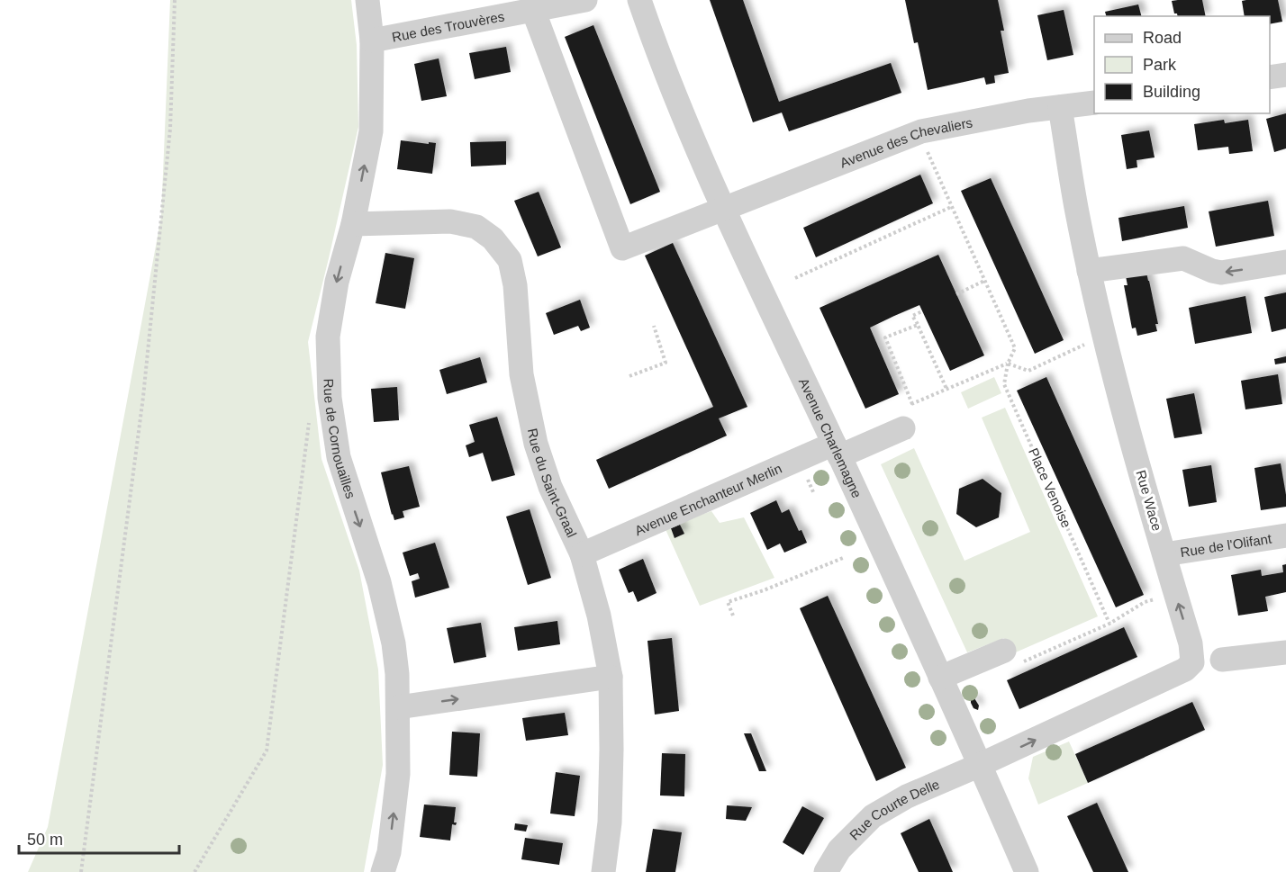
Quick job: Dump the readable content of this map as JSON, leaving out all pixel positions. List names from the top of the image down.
{
  "streets": {
    "street": [
      "Rue des Trouvères",
      "Avenue des Chevaliers",
      "Rue de Cornouailles",
      "Avenue Charlemagne",
      "Rue du Saint-Graal",
      "Avenue Enchanteur Merlin",
      "Rue Wace",
      "Rue de l'Olifant",
      "Rue Courte Delle"
    ],
    "path": ["Place Venoise"]
  },
  "crossings": [
    ["Rue des Trouvères", "Avenue des Chevaliers"],
    ["Rue des Trouvères", "Rue de Cornouailles"],
    ["Avenue des Chevaliers", "Avenue Charlemagne"],
    ["Avenue des Chevaliers", "Rue Wace"],
    ["Rue de Cornouailles", "Rue du Saint-Graal"],
    ["Avenue Charlemagne", "Avenue Enchanteur Merlin"],
    ["Avenue Charlemagne", "Rue Wace"],
    ["Avenue Charlemagne", "Rue Courte Delle"],
    ["Rue du Saint-Graal", "Avenue Enchanteur Merlin"],
    ["Rue Wace", "Rue de l'Olifant"],
    ["Rue Wace", "Rue Courte Delle"]
  ],
  "legend": ["Road", "Park", "Building"],
  "scale_bar": "50 m"
}
